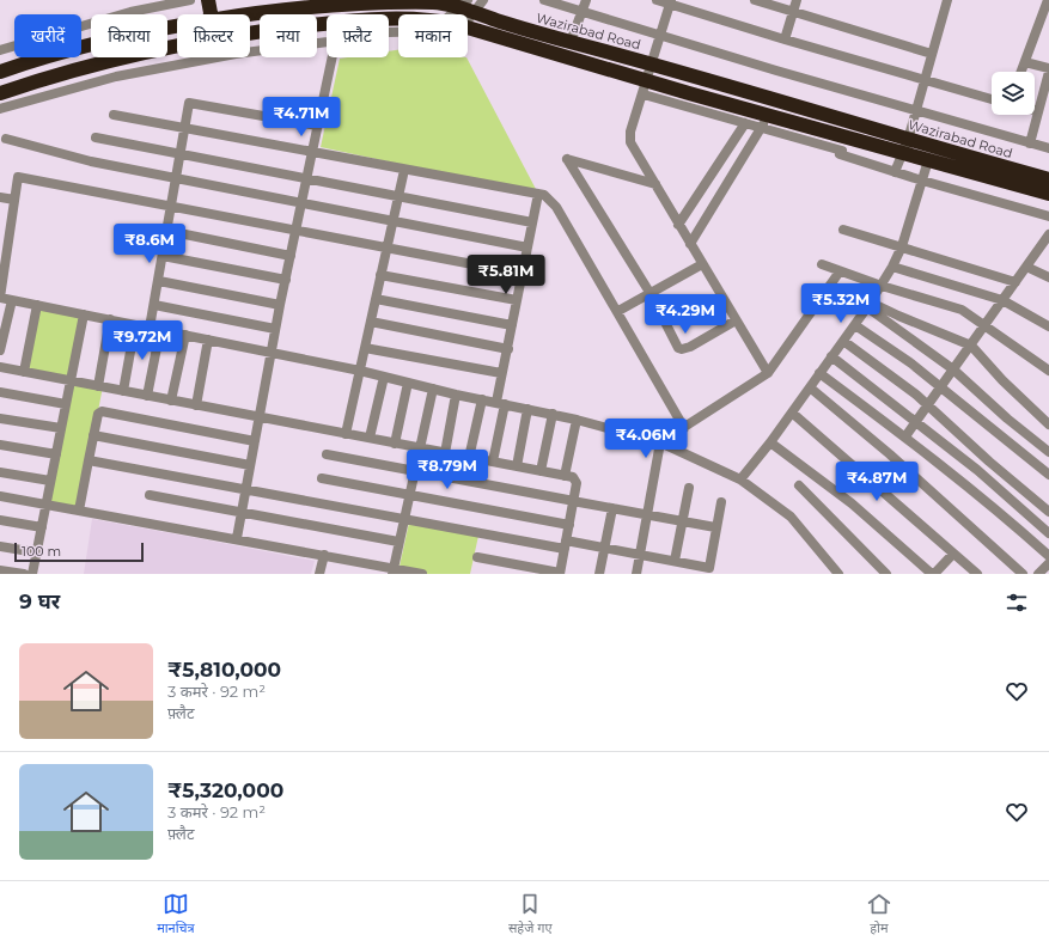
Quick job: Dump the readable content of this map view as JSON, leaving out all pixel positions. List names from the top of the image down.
{
  "streets": {
    "highway": ["Wazirabad Road"]
  },
  "scale_bar": "100 m",
  "page": {
    "chip": [
      "खरीदें",
      "किराया",
      "फ़िल्टर",
      "नया",
      "फ़्लैट",
      "मकान"
    ],
    "price": [
      "₹4.71M",
      "₹8.6M",
      "₹5.81M",
      "₹5.32M",
      "₹4.29M",
      "₹9.72M",
      "₹4.06M",
      "₹8.79M",
      "₹4.87M"
    ],
    "scale": "100 m",
    "heading": "9 घर",
    "list": [
      {
        "name": "₹5,810,000",
        "note": "3 कमरे · 92 m² · फ़्लैट"
      },
      {
        "name": "₹5,320,000",
        "note": "3 कमरे · 92 m² · फ़्लैट"
      }
    ],
    "tabs": ["मानचित्र", "सहेजे गए", "होम"]
  }
}
